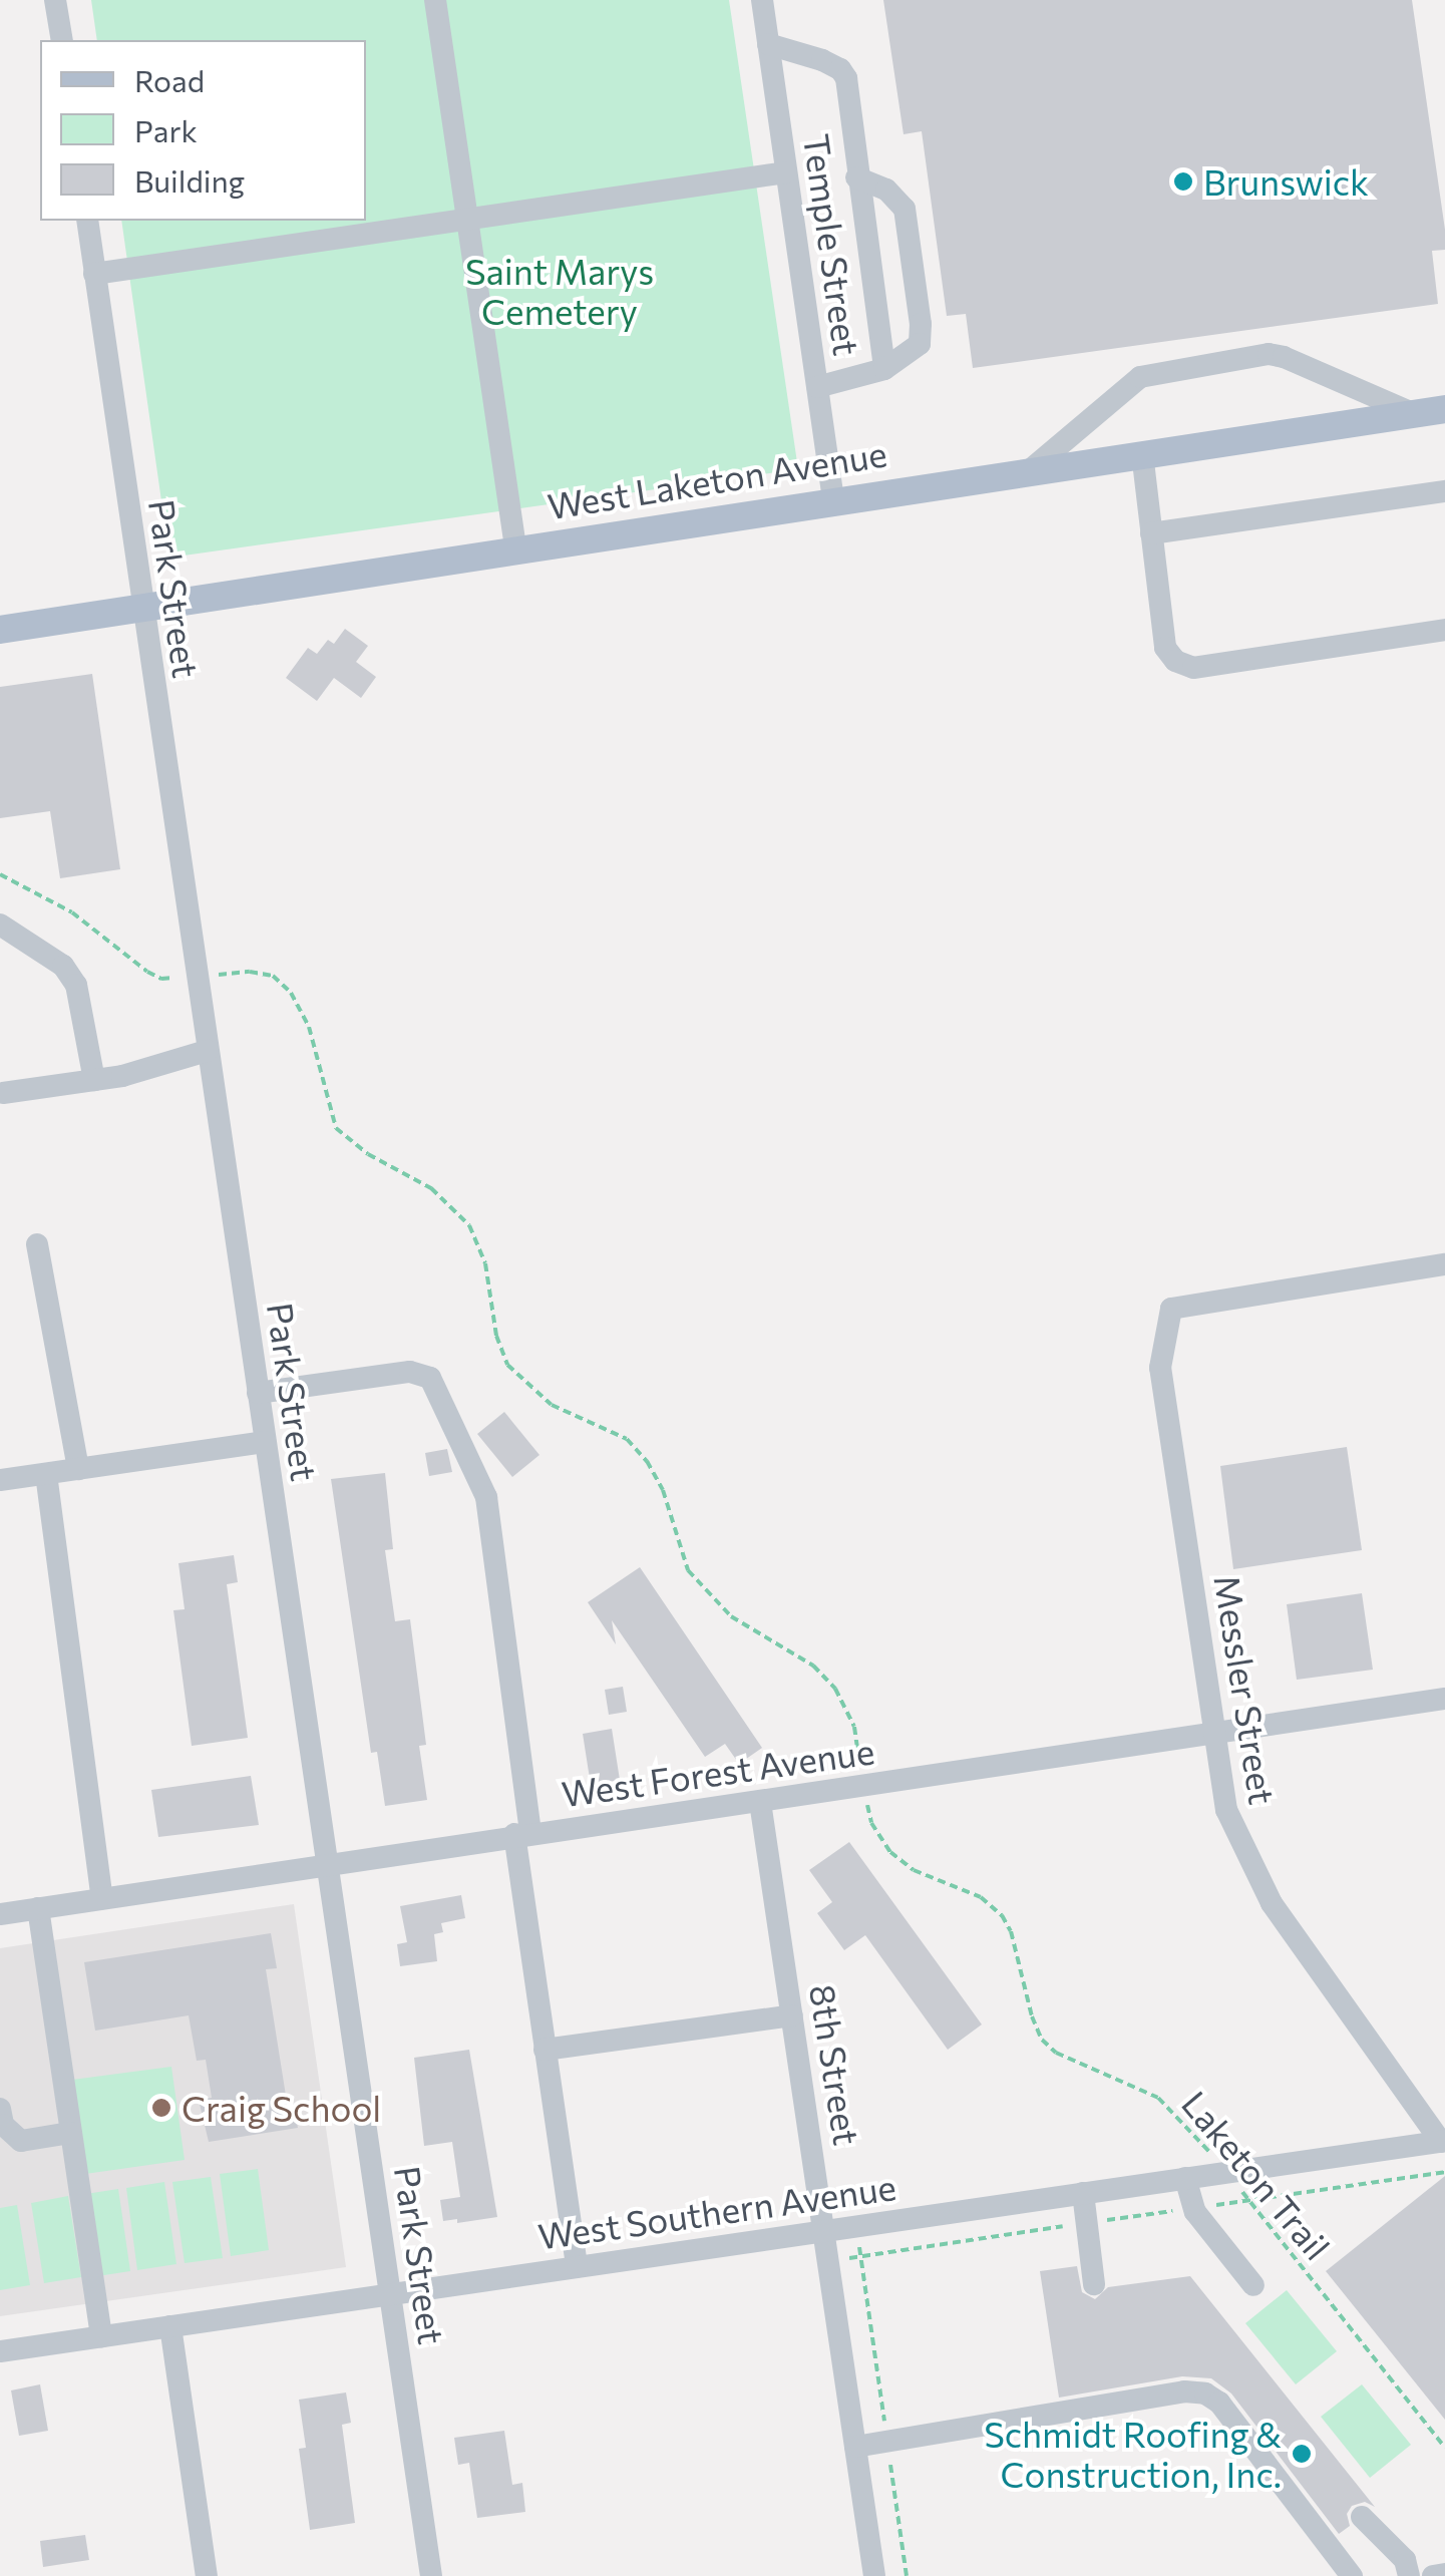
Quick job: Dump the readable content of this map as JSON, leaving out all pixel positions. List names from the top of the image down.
{
  "streets": {
    "main road": ["West Laketon Avenue"],
    "street": [
      "Temple Street",
      "Park Street",
      "Messler Street",
      "West Forest Avenue",
      "8th Street",
      "West Southern Avenue"
    ],
    "path": ["Laketon Trail"]
  },
  "crossings": [
    ["Temple Street", "West Laketon Avenue"],
    ["West Laketon Avenue", "Park Street"],
    ["Park Street", "West Forest Avenue"],
    ["Park Street", "Laketon Trail"],
    ["Park Street", "West Southern Avenue"],
    ["Messler Street", "West Forest Avenue"],
    ["Messler Street", "West Southern Avenue"],
    ["West Forest Avenue", "8th Street"],
    ["West Forest Avenue", "Laketon Trail"],
    ["8th Street", "West Southern Avenue"],
    ["Laketon Trail", "West Southern Avenue"]
  ],
  "parks": ["Saint Marys Cemetery"],
  "places": ["Brunswick", "Craig School", "Schmidt Roofing & Construction, Inc."],
  "legend": ["Road", "Park", "Building"]
}
